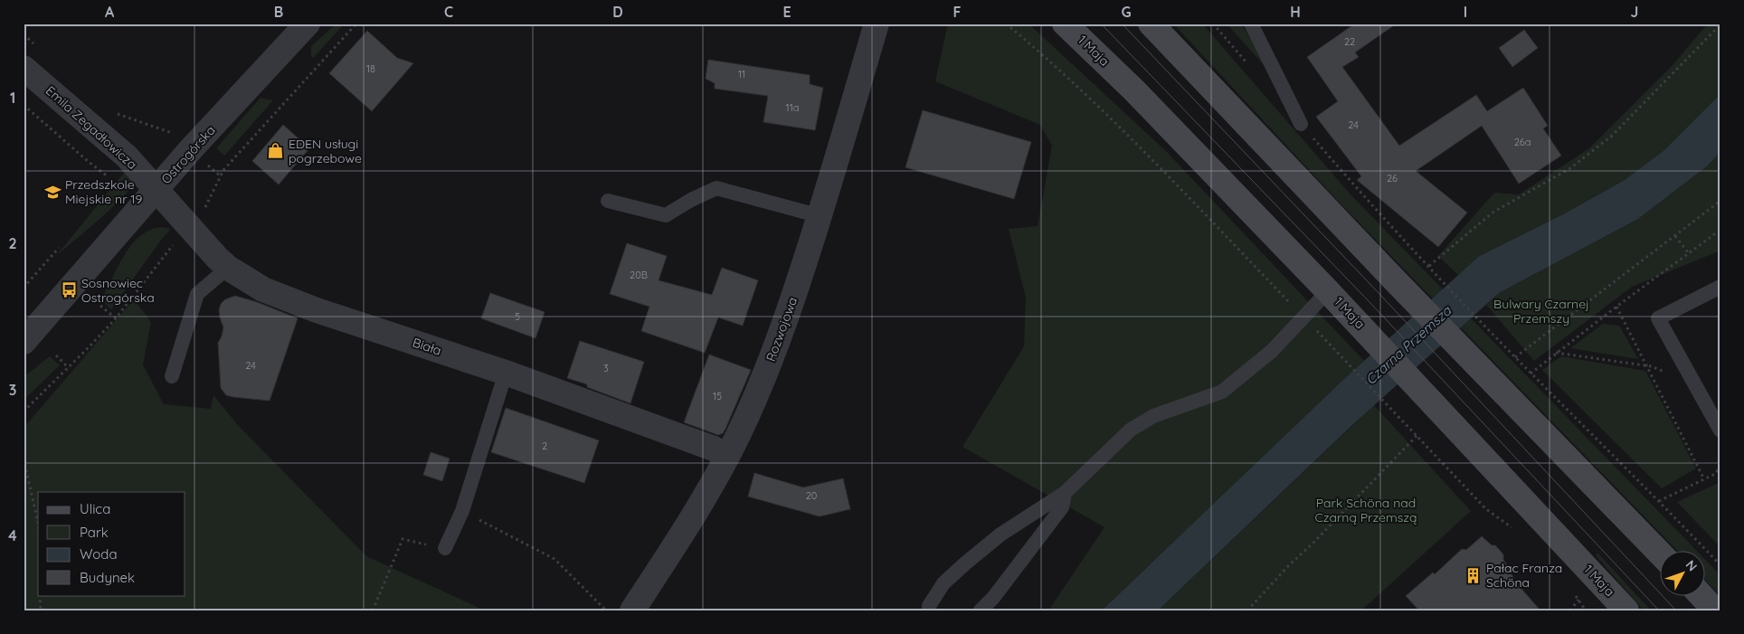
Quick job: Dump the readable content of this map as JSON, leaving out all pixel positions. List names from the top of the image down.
{
  "streets": {
    "main road": ["1 Maja"],
    "street": [
      "Emila Zegadłowicza",
      "Ostrogórska",
      "Rozwojowa",
      "Biała"
    ]
  },
  "crossings": [
    ["Emila Zegadłowicza", "Ostrogórska"],
    ["Emila Zegadłowicza", "Biała"],
    ["Ostrogórska", "Biała"],
    ["Rozwojowa", "Biała"]
  ],
  "water": ["Czarna Przemsza"],
  "parks": ["Bulwary Czarnej Przemszy", "Park Schöna nad Czarną Przemszą"],
  "places": {
    "shop": ["EDEN usługi pogrzebowe"],
    "school or university": ["Przedszkole Miejskie nr 19"],
    "bus stop": ["Sosnowiec Ostrogórska"],
    "building": ["Pałac Franza Schöna"]
  },
  "house_numbers": [
    "22",
    "18",
    "11",
    "11a",
    "24",
    "26a",
    "26",
    "20B",
    "5",
    "24",
    "3",
    "15",
    "2",
    "20"
  ],
  "legend": [
    "Ulica",
    "Park",
    "Woda",
    "Budynek"
  ],
  "north": "top right",
  "grid": {
    "columns": [
      "A",
      "B",
      "C",
      "D",
      "E",
      "F",
      "G",
      "H",
      "I",
      "J"
    ],
    "rows": [
      "1",
      "2",
      "3",
      "4"
    ]
  }
}
